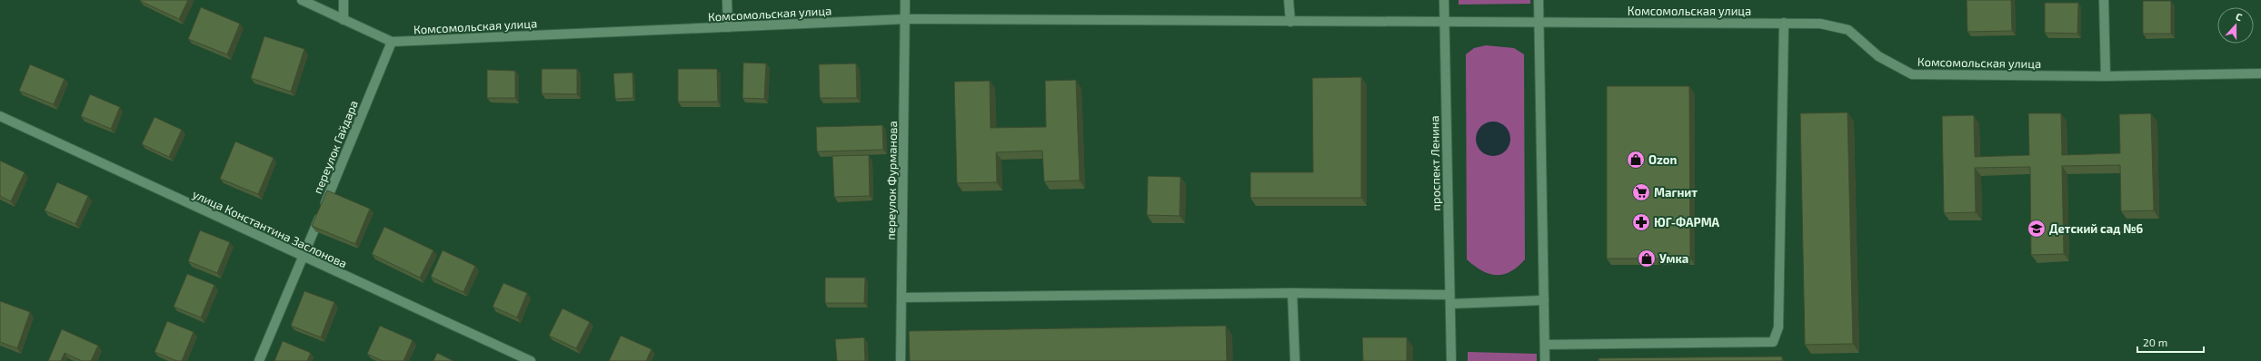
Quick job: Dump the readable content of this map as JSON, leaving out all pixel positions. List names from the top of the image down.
{
  "streets": {
    "street": [
      "Комсомольская улица",
      "переулок Гайдара",
      "проспект Ленина",
      "переулок Фурманова",
      "улица Константина Заслонова"
    ]
  },
  "crossings": [
    ["Комсомольская улица", "переулок Гайдара"],
    ["Комсомольская улица", "проспект Ленина"],
    ["Комсомольская улица", "переулок Фурманова"],
    ["переулок Гайдара", "улица Константина Заслонова"]
  ],
  "places": {
    "shop": ["Ozon", "Умка"],
    "supermarket": ["Магнит"],
    "pharmacy": ["ЮГ-ФАРМА"],
    "school or university": ["Детский сад №6"]
  },
  "scale_bar": "20 m",
  "north": "top"
}
